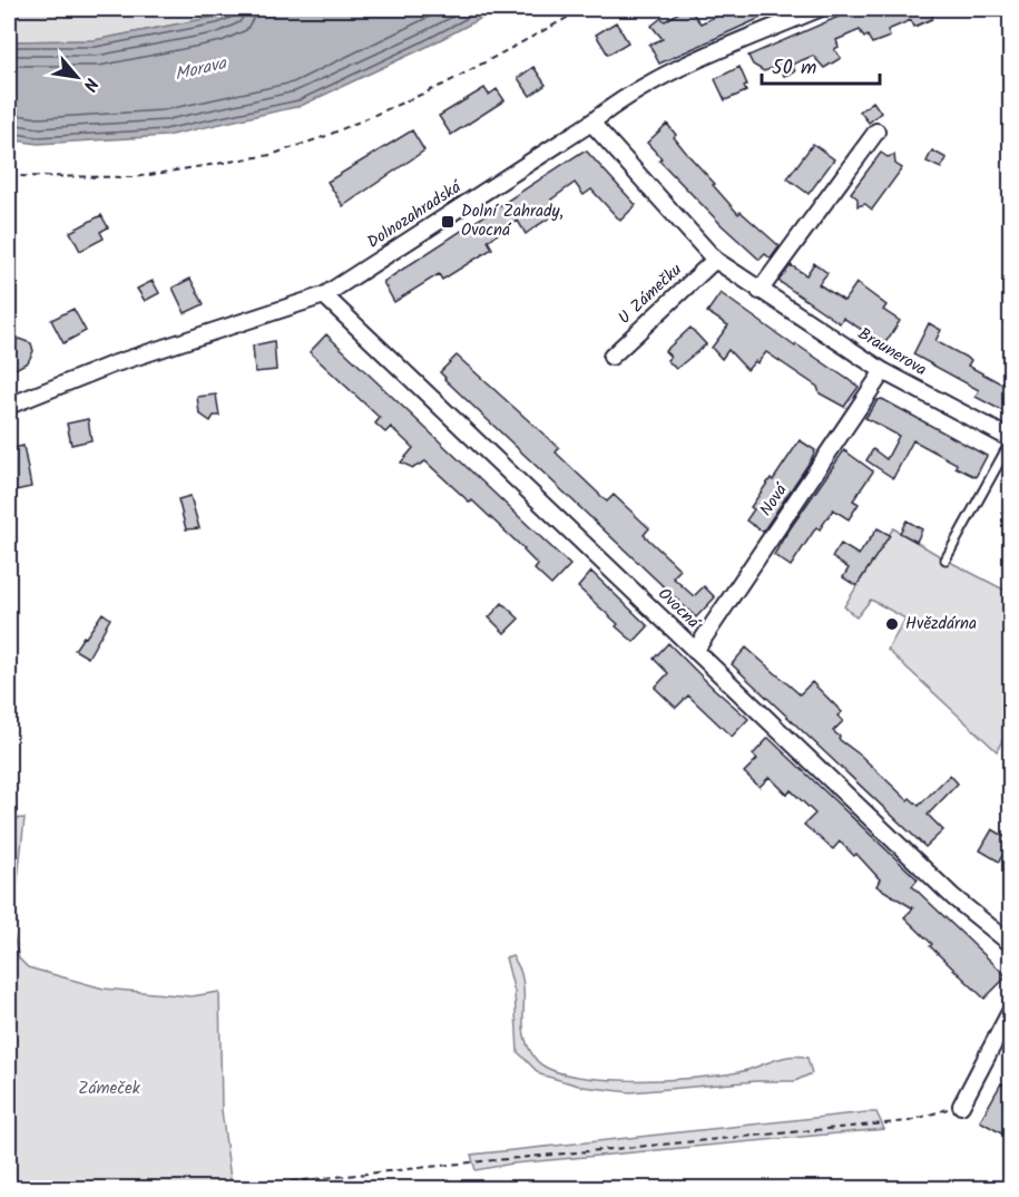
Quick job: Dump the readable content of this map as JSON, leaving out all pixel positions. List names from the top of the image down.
{
  "streets": {
    "street": [
      "Dolnozahradská",
      "U Zámečku",
      "Braunerova",
      "Nová",
      "Ovocná"
    ]
  },
  "crossings": [
    ["Dolnozahradská", "Braunerova"],
    ["Dolnozahradská", "Ovocná"],
    ["U Zámečku", "Braunerova"],
    ["Braunerova", "Nová"],
    ["Nová", "Ovocná"]
  ],
  "water": ["Morava"],
  "parks": ["Zámeček"],
  "places": {
    "transit": ["Dolní Zahrady, Ovocná"],
    "other": ["Hvězdárna"]
  },
  "scale_bar": "50 m",
  "north": "bottom right"
}
